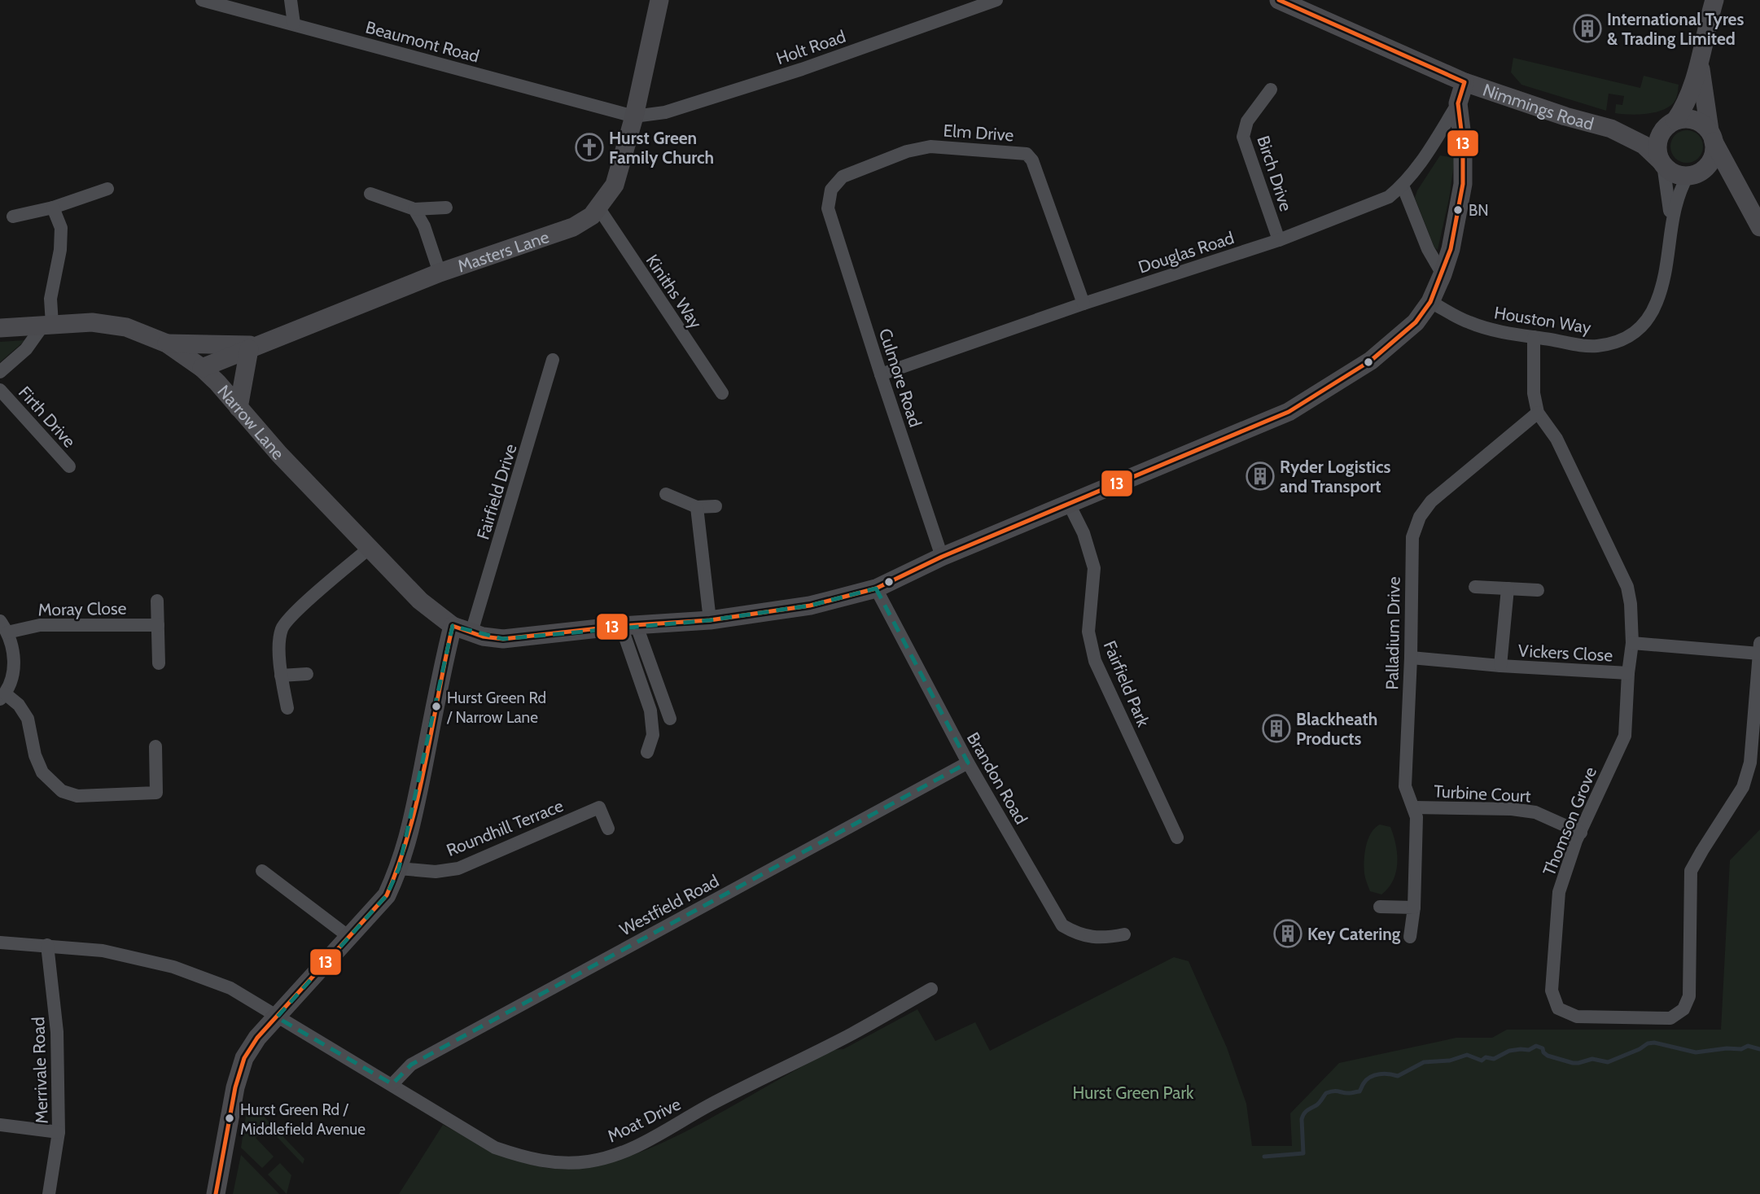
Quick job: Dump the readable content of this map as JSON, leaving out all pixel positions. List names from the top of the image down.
{
  "streets": {
    "main road": ["Nimmings Road", "Masters Lane", "Narrow Lane"],
    "street": [
      "Beaumont Road",
      "Holt Road",
      "Elm Drive",
      "Birch Drive",
      "Douglas Road",
      "Kiniths Way",
      "Houston Way",
      "Culmore Road",
      "Firth Drive",
      "Fairfield Drive",
      "Moray Close",
      "Palladium Drive",
      "Vickers Close",
      "Fairfield Park",
      "Brandon Road",
      "Turbine Court",
      "Thomson Grove",
      "Roundhill Terrace",
      "Westfield Road",
      "Merrivale Road",
      "Moat Drive"
    ]
  },
  "crossings": [
    ["Beaumont Road", "Holt Road"],
    ["Beaumont Road", "Masters Lane"],
    ["Holt Road", "Masters Lane"],
    ["Nimmings Road", "Houston Way"],
    ["Elm Drive", "Douglas Road"],
    ["Elm Drive", "Culmore Road"],
    ["Birch Drive", "Douglas Road"],
    ["Masters Lane", "Kiniths Way"],
    ["Masters Lane", "Narrow Lane"],
    ["Douglas Road", "Culmore Road"],
    ["Douglas Road", "Narrow Lane"],
    ["Houston Way", "Narrow Lane"],
    ["Culmore Road", "Narrow Lane"],
    ["Narrow Lane", "Fairfield Drive"],
    ["Narrow Lane", "Fairfield Park"],
    ["Narrow Lane", "Brandon Road"],
    ["Palladium Drive", "Vickers Close"],
    ["Palladium Drive", "Turbine Court"],
    ["Palladium Drive", "Thomson Grove"],
    ["Vickers Close", "Thomson Grove"],
    ["Brandon Road", "Westfield Road"],
    ["Turbine Court", "Thomson Grove"],
    ["Westfield Road", "Moat Drive"],
    ["Merrivale Road", "Moat Drive"]
  ],
  "parks": ["Hurst Green Park"],
  "places": {
    "building": [
      "International Tyres & Trading Limited",
      "Ryder Logistics and Transport",
      "Blackheath Products",
      "Key Catering"
    ],
    "church": ["Hurst Green Family Church"],
    "other": ["BN", "Hurst Green Rd / Narrow Lane", "Hurst Green Rd / Middlefield Avenue"]
  },
  "lines": ["transit line 13"]
}
